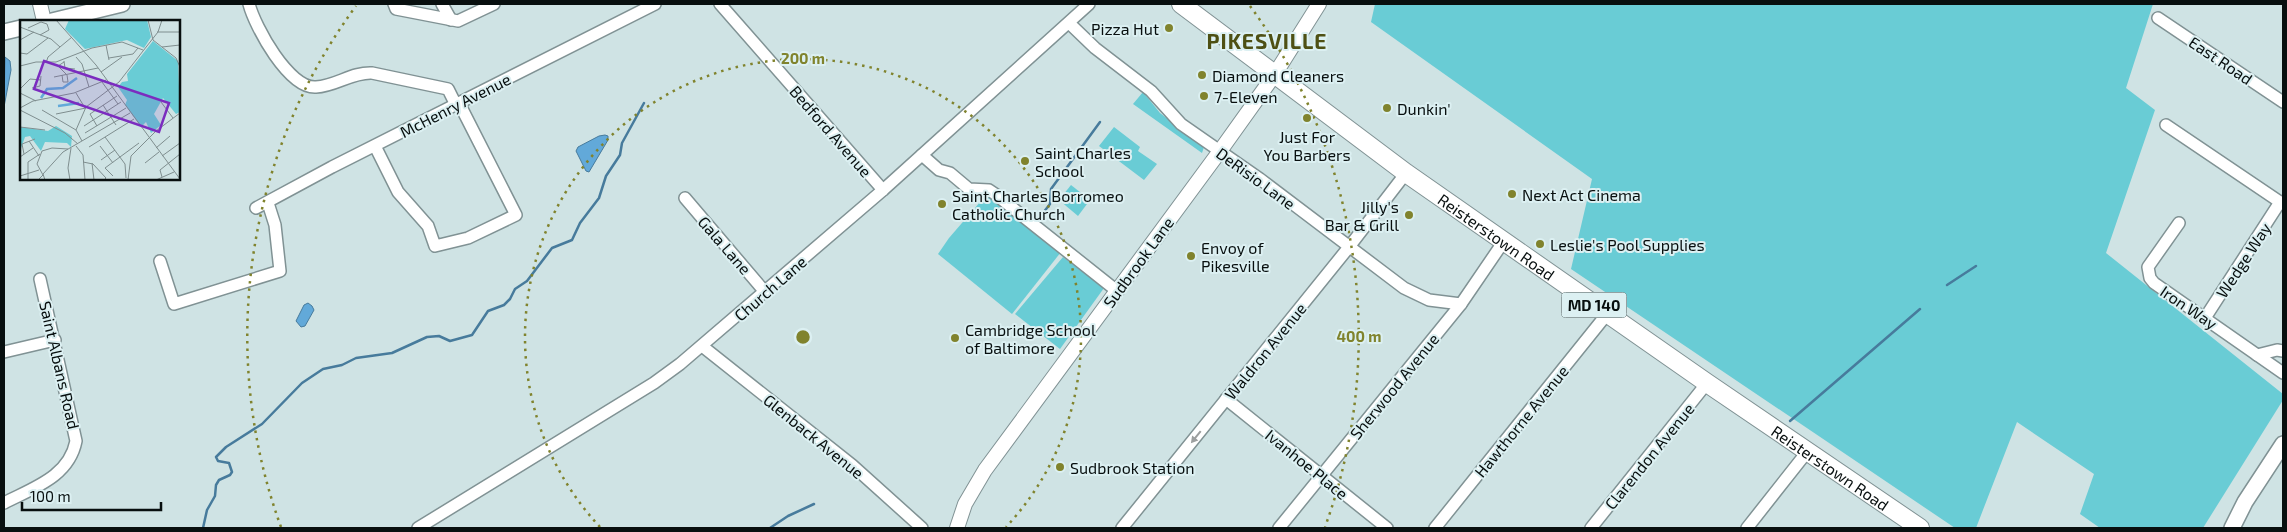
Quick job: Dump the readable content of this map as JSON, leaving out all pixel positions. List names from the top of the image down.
{
  "streets": {
    "main road": ["Reisterstown Road", "MD 140"],
    "street": [
      "East Road",
      "McHenry Avenue",
      "Bedford Avenue",
      "DeRisio Lane",
      "Gala Lane",
      "Wedge Way",
      "Sudbrook Lane",
      "Church Lane",
      "Iron Way",
      "Waldron Avenue",
      "Saint Albans Road",
      "Sherwood Avenue",
      "Hawthorne Avenue",
      "Glenback Avenue",
      "Clarendon Avenue",
      "Ivanhoe Place"
    ]
  },
  "crossings": [
    ["Bedford Avenue", "Church Lane"],
    ["DeRisio Lane", "Sudbrook Lane"],
    ["DeRisio Lane", "Church Lane"],
    ["DeRisio Lane", "Waldron Avenue"],
    ["DeRisio Lane", "Sherwood Avenue"],
    ["Reisterstown Road", "Sudbrook Lane"],
    ["Reisterstown Road", "Waldron Avenue"],
    ["Reisterstown Road", "Sherwood Avenue"],
    ["Reisterstown Road", "Hawthorne Avenue"],
    ["Reisterstown Road", "Clarendon Avenue"],
    ["Gala Lane", "Church Lane"],
    ["Wedge Way", "Iron Way"],
    ["Church Lane", "Glenback Avenue"],
    ["Waldron Avenue", "Ivanhoe Place"],
    ["Sherwood Avenue", "Ivanhoe Place"]
  ],
  "one_way": ["Waldron Avenue"],
  "districts": ["PIKESVILLE"],
  "places": [
    "Pizza Hut",
    "Diamond Cleaners",
    "7-Eleven",
    "Dunkin'",
    "Just For You Barbers",
    "Saint Charles School",
    "Next Act Cinema",
    "Saint Charles Borromeo Catholic Church",
    "Jilly's Bar & Grill",
    "Leslie's Pool Supplies",
    "Envoy of Pikesville",
    "Cambridge School of Baltimore",
    "Sudbrook Station"
  ],
  "scale_bar": "100 m",
  "rings": ["200 m", "400 m"]
}
